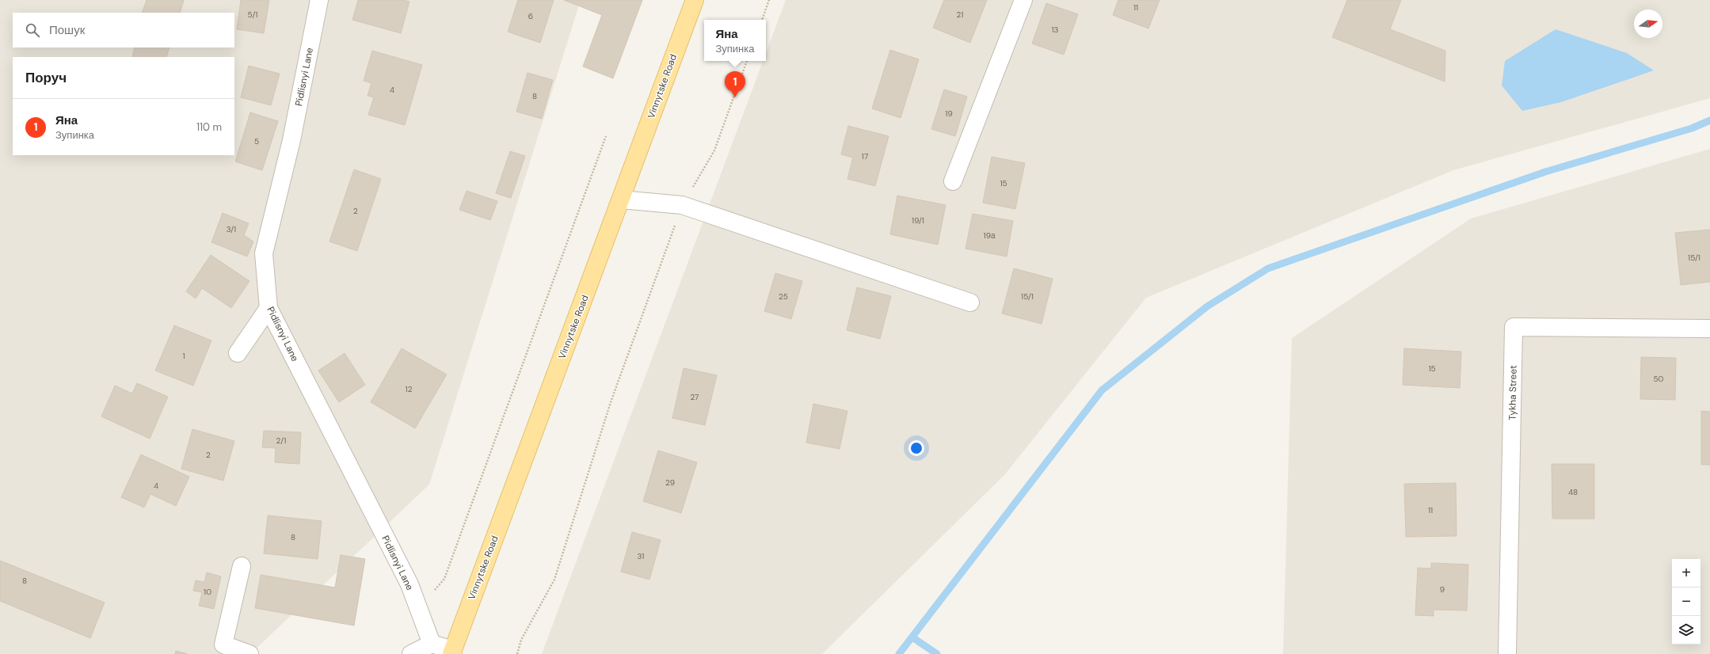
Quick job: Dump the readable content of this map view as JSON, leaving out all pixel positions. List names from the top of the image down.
{
  "streets": {
    "main road": ["Vinnytske Road"],
    "street": ["Pidlisnyi Lane", "Tykha Street"]
  },
  "house_numbers": [
    "11",
    "5/1",
    "21",
    "6",
    "13",
    "4",
    "8",
    "19",
    "5",
    "17",
    "15",
    "2",
    "19/1",
    "3/1",
    "19а",
    "15/1",
    "25",
    "15/1",
    "1",
    "15",
    "50",
    "12",
    "27",
    "2/1",
    "2",
    "29",
    "4",
    "48",
    "11",
    "8",
    "31",
    "8",
    "9",
    "10"
  ],
  "north": "right",
  "page": {
    "search": "Пошук",
    "popup": ["Яна", "Зупинка"],
    "heading": "Поруч",
    "pins": "1",
    "list": [
      {
        "mark": "1",
        "name": "Яна",
        "note": "Зупинка",
        "value": "110 m"
      }
    ],
    "map_buttons": ["+", "−"]
  }
}
